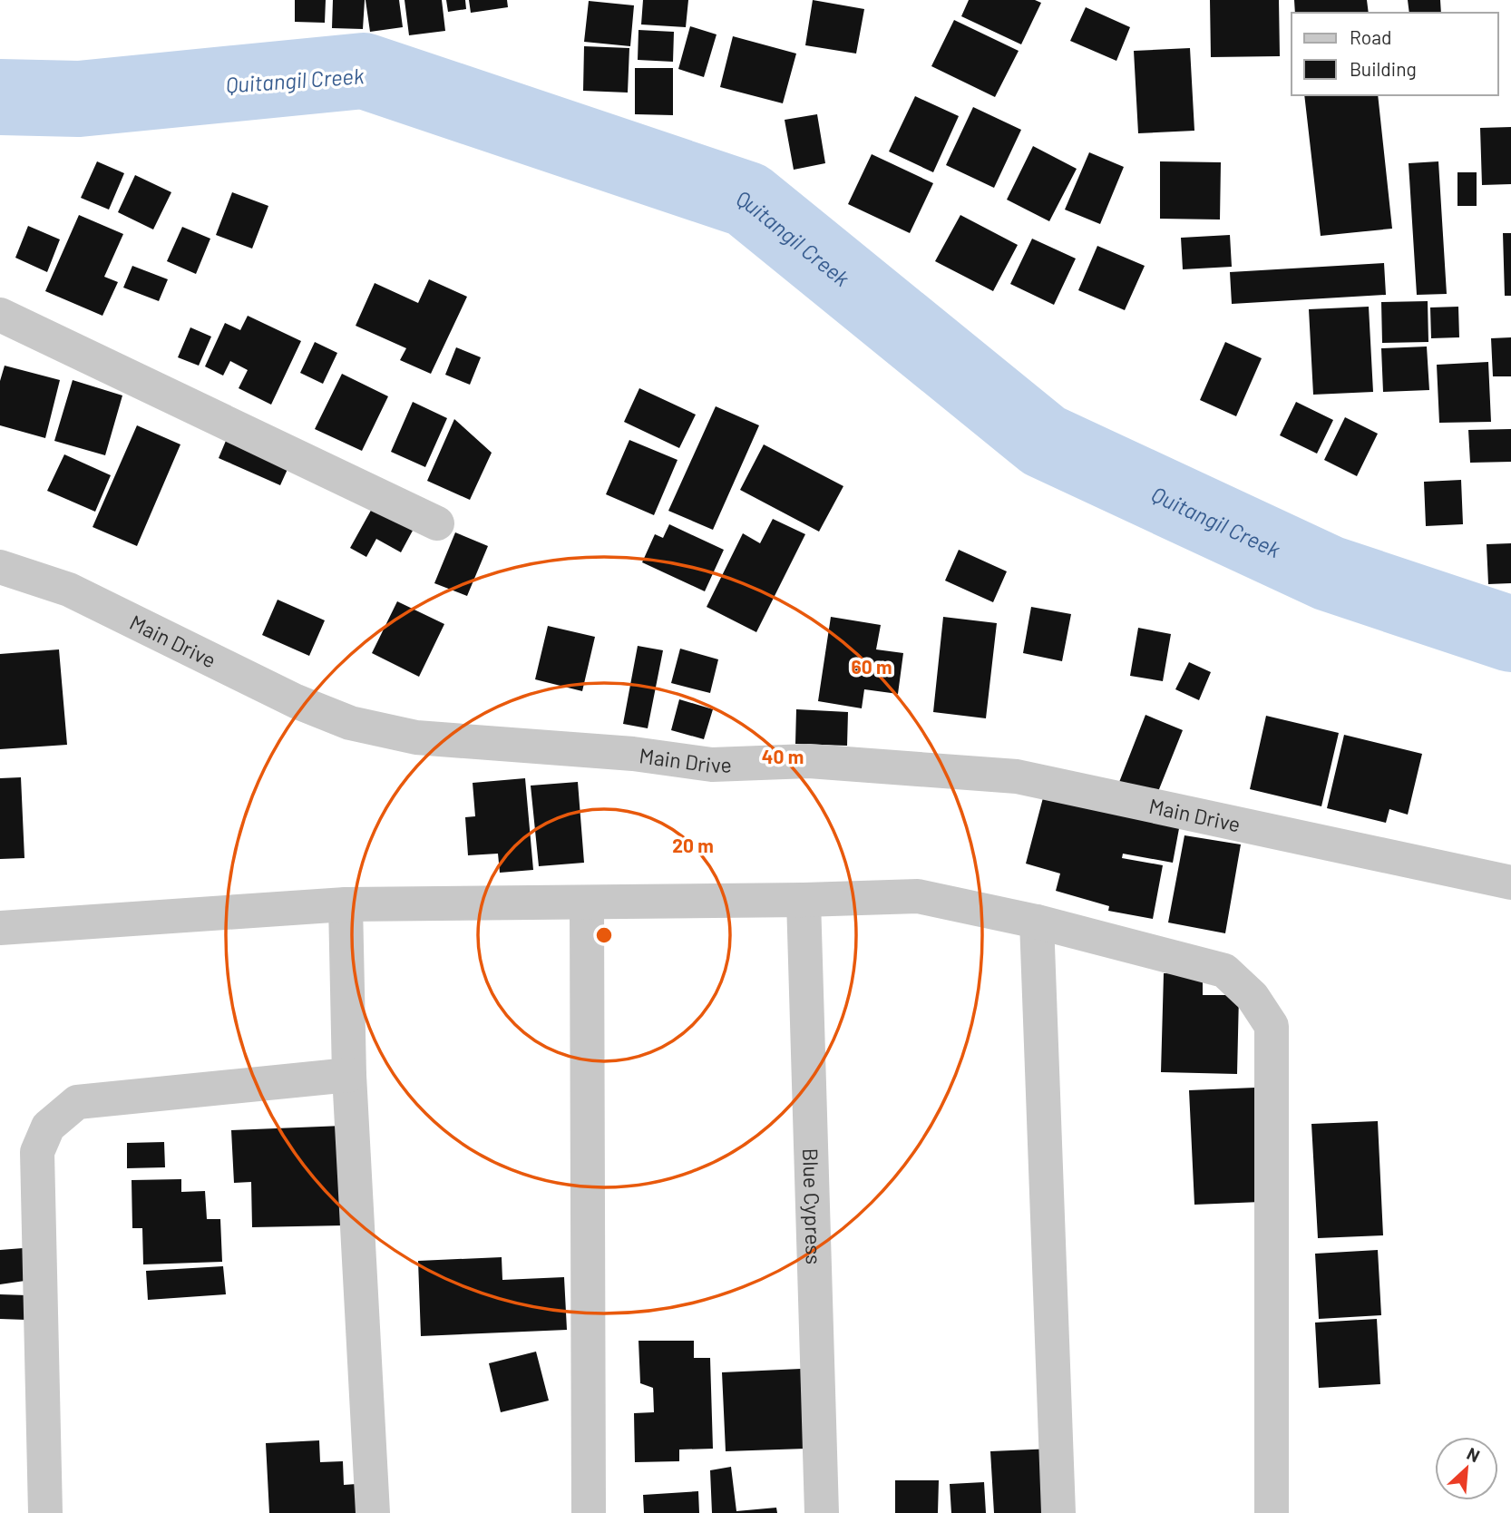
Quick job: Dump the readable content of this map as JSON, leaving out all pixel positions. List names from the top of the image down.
{
  "streets": {
    "street": ["Main Drive", "Blue Cypress"]
  },
  "water": ["Quitangil Creek"],
  "legend": ["Road", "Building"],
  "north": "top right",
  "rings": ["60 m", "40 m", "20 m"]
}
